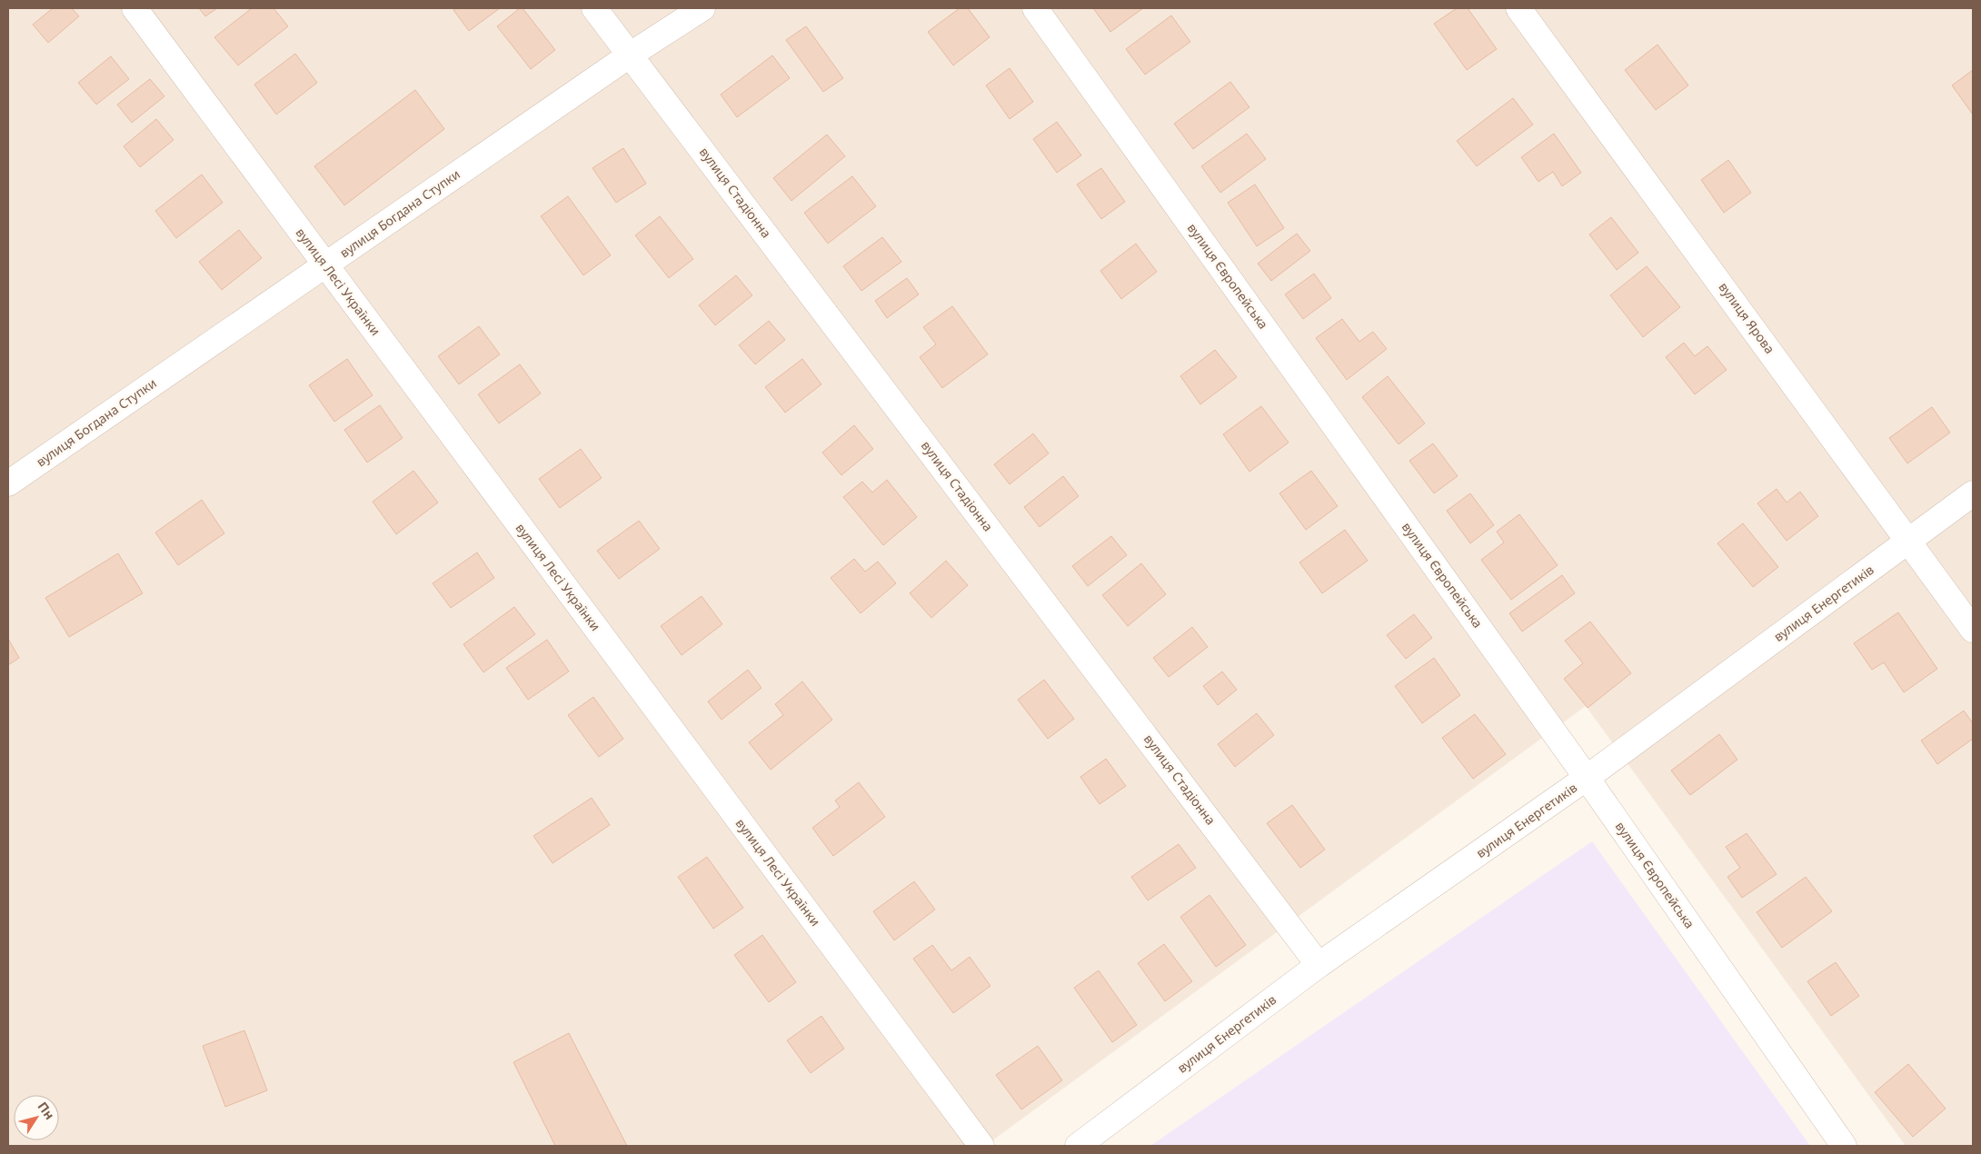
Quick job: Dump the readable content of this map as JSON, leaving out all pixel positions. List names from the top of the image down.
{
  "streets": {
    "street": [
      "вулиця Стадіонна",
      "вулиця Богдана Ступки",
      "вулиця Європейська",
      "вулиця Лесі Українки",
      "вулиця Ярова",
      "вулиця Енергетиків"
    ]
  },
  "crossings": [
    ["вулиця Стадіонна", "вулиця Богдана Ступки"],
    ["вулиця Стадіонна", "вулиця Енергетиків"],
    ["вулиця Богдана Ступки", "вулиця Лесі Українки"],
    ["вулиця Європейська", "вулиця Енергетиків"],
    ["вулиця Ярова", "вулиця Енергетиків"]
  ],
  "north": "top right"
}
